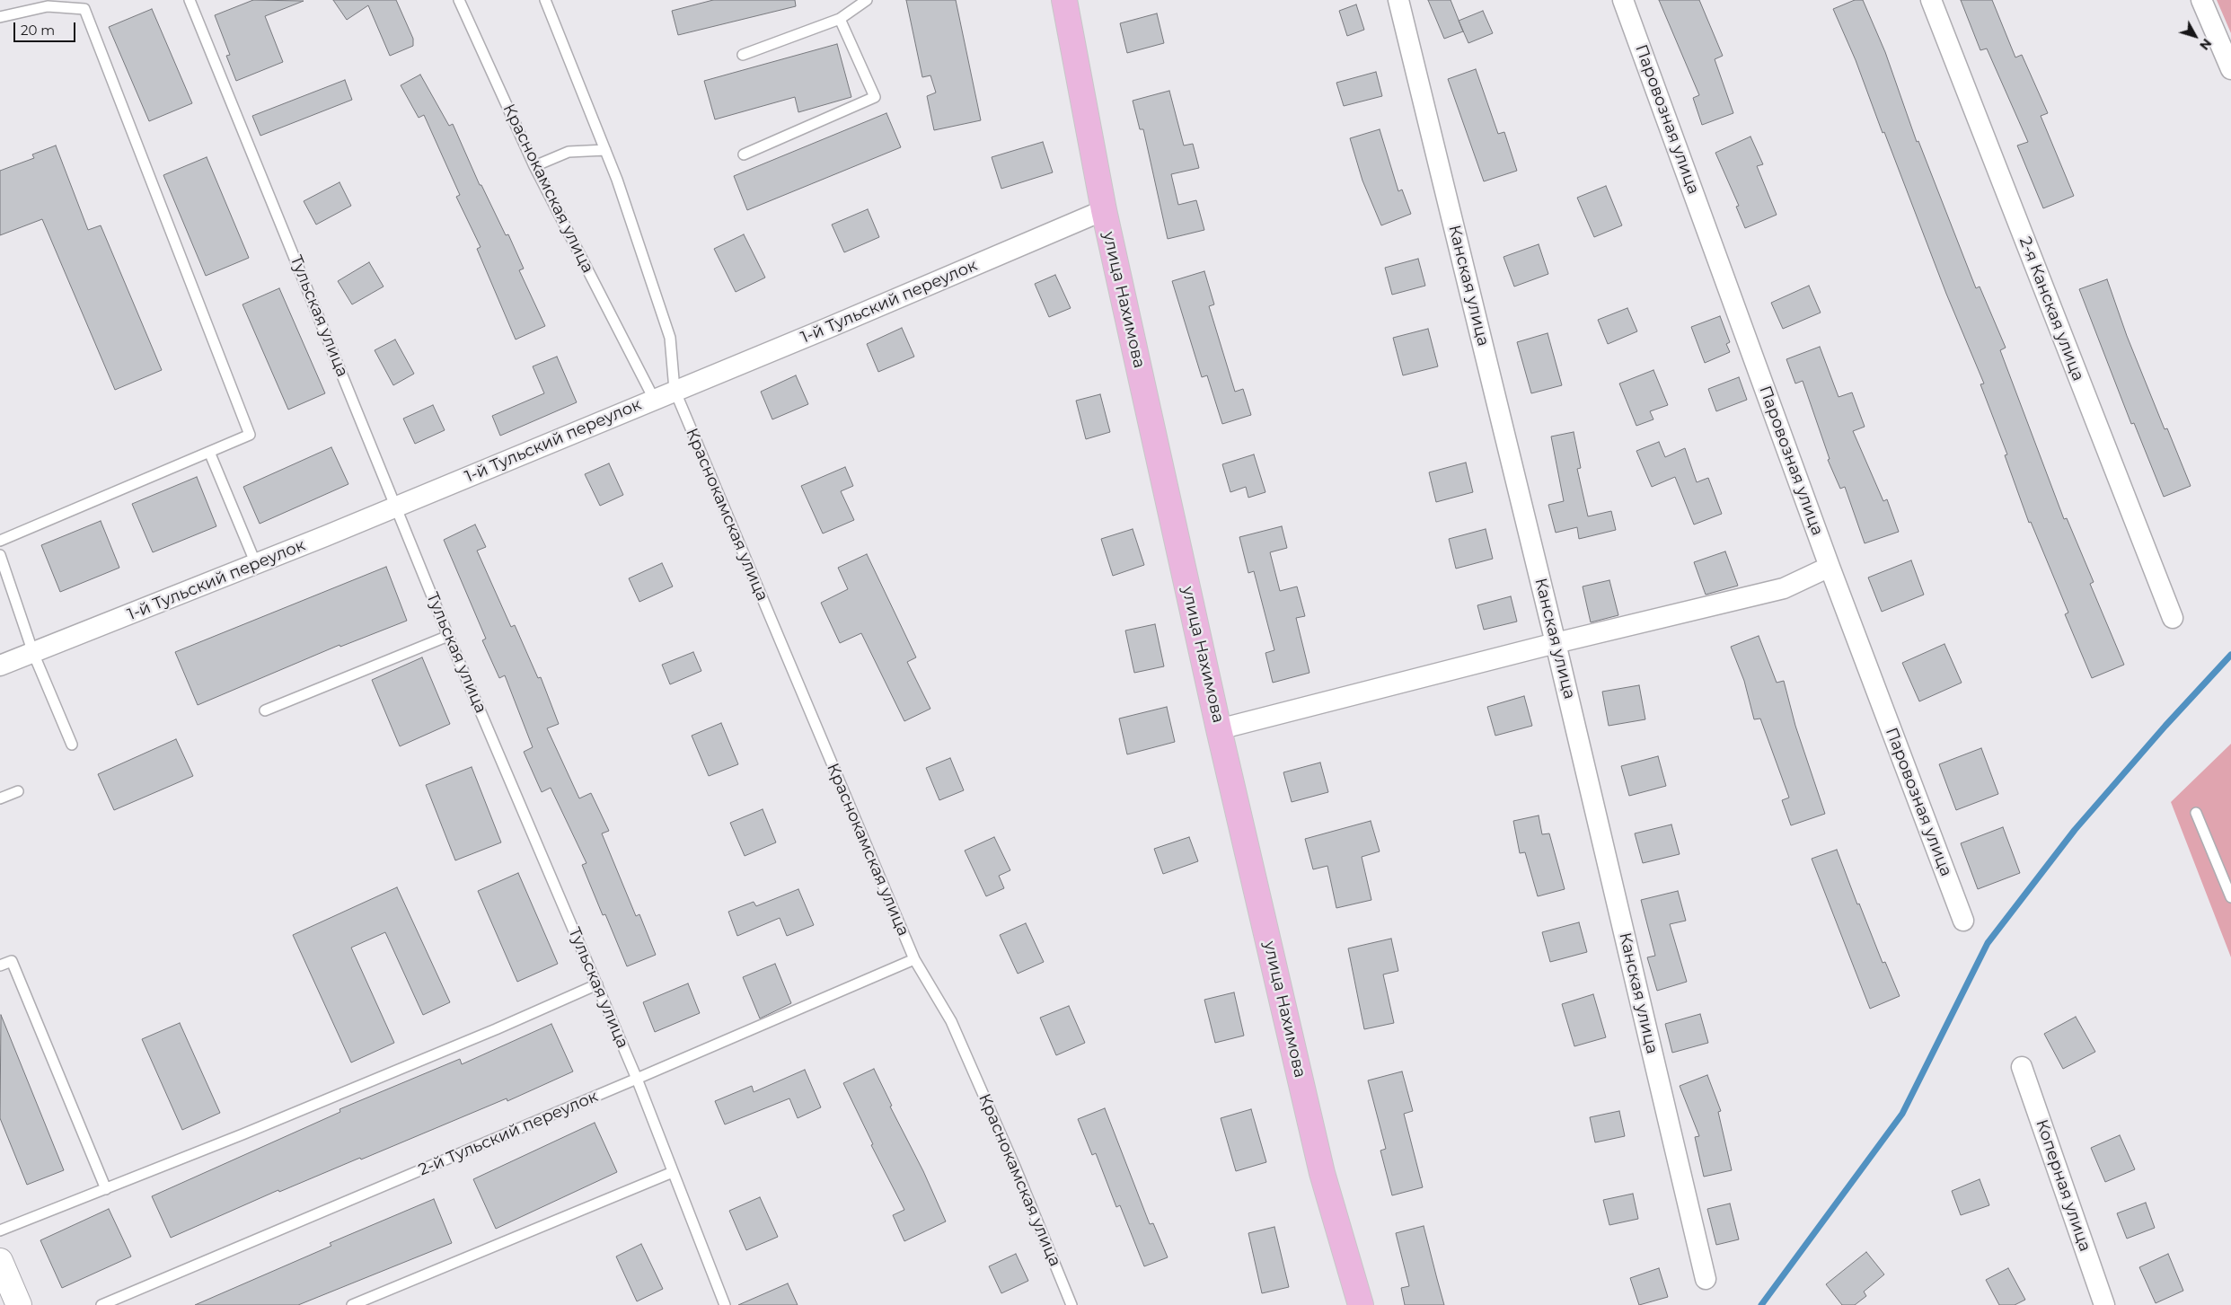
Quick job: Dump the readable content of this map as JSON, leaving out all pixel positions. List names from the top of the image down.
{
  "streets": {
    "main road": ["улица Нахимова"],
    "street": [
      "Паровозная улица",
      "Канская улица",
      "1-й Тульский переулок",
      "2-я Канская улица",
      "Коперная улица"
    ],
    "lane": ["Краснокамская улица", "Тульская улица", "2-й Тульский переулок"]
  },
  "crossings": [
    ["Краснокамская улица", "1-й Тульский переулок"],
    ["Краснокамская улица", "2-й Тульский переулок"],
    ["улица Нахимова", "1-й Тульский переулок"],
    ["1-й Тульский переулок", "Тульская улица"],
    ["Тульская улица", "2-й Тульский переулок"]
  ],
  "scale_bar": "20 m",
  "north": "bottom right"
}
